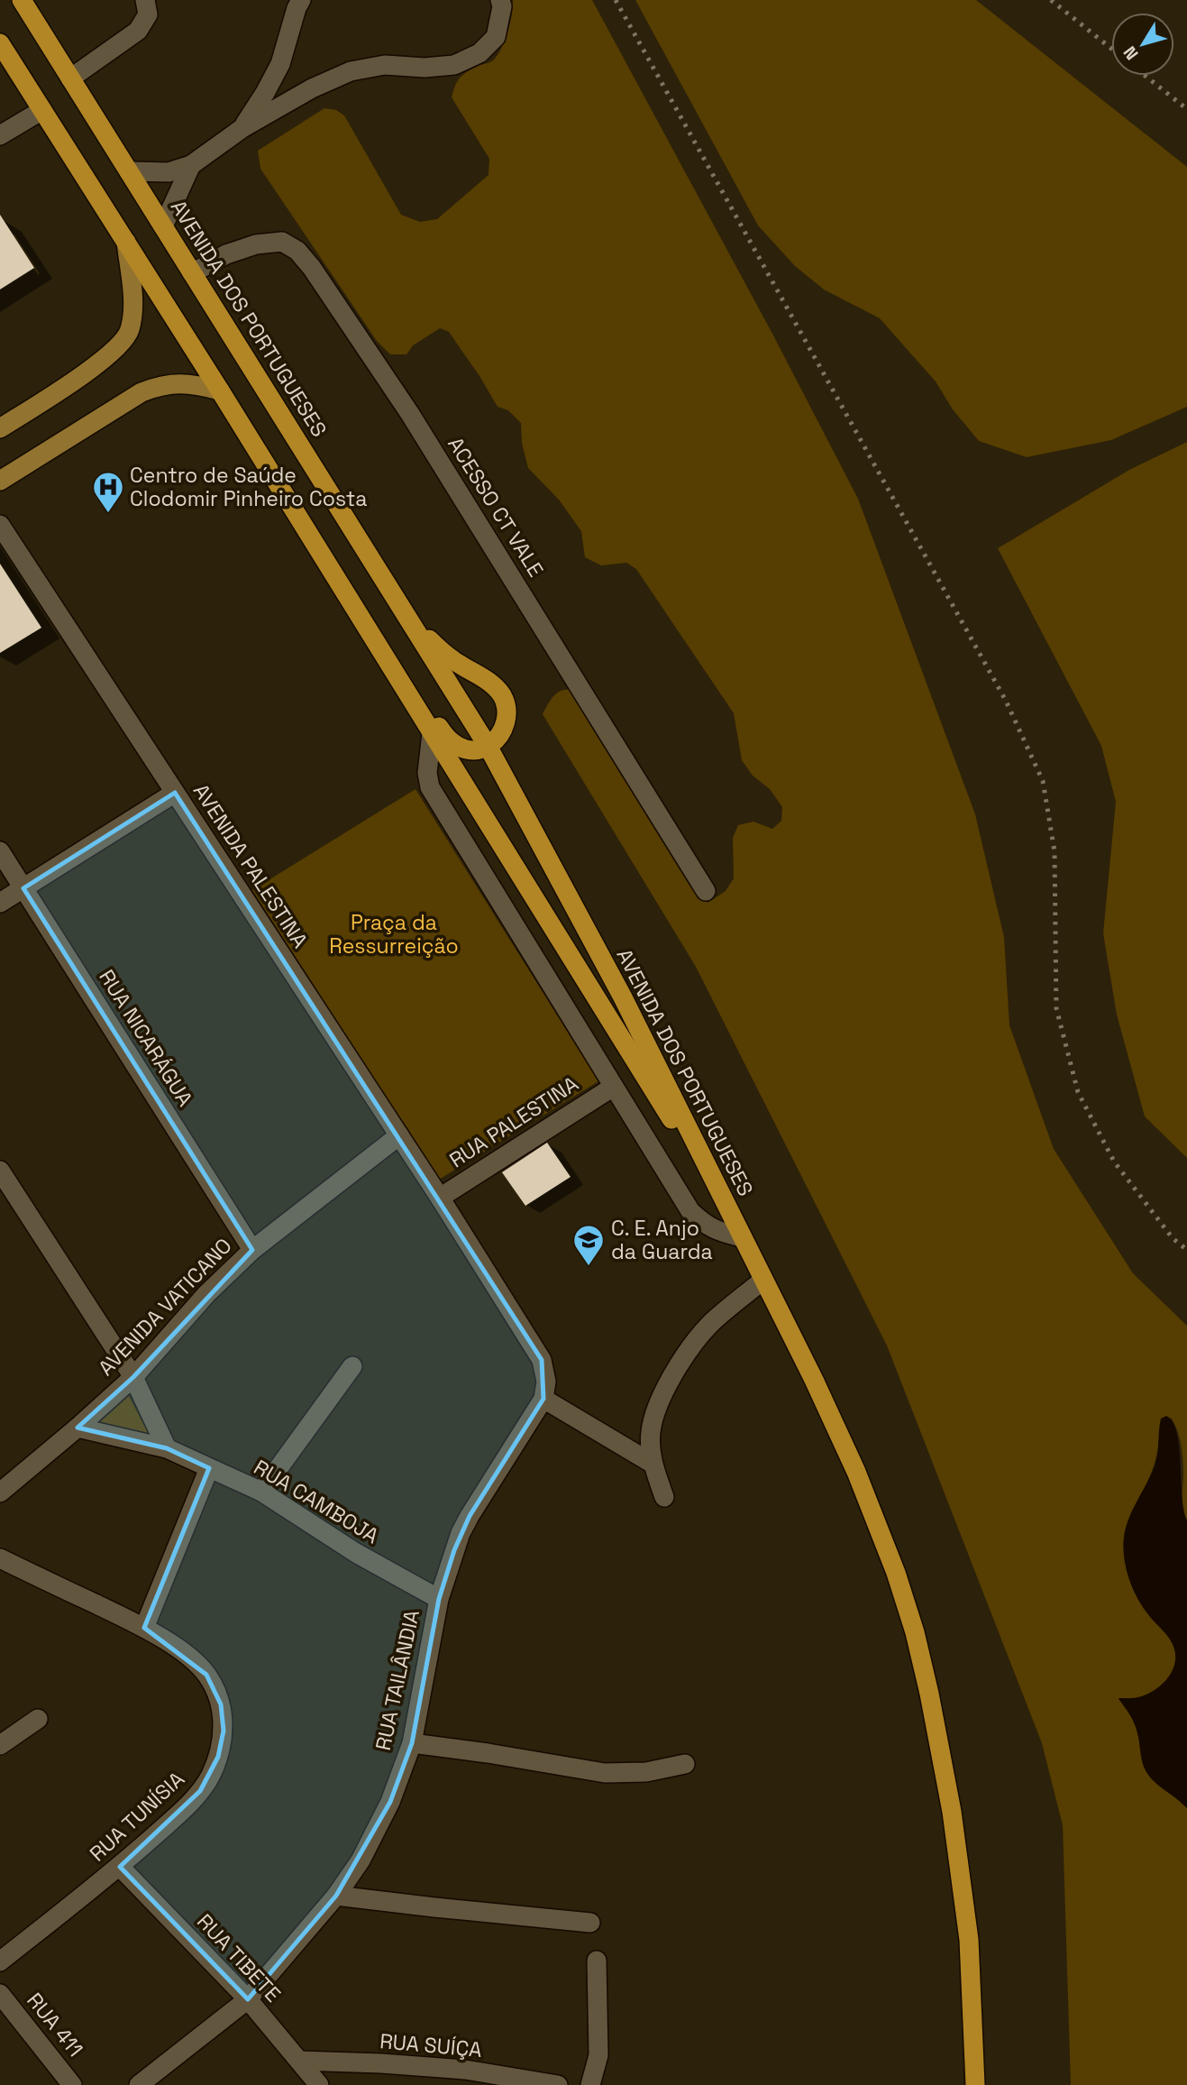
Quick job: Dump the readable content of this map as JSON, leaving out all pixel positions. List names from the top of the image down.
{
  "streets": {
    "highway": ["AVENIDA DOS PORTUGUESES"],
    "street": [
      "ACESSO CT VALE",
      "AVENIDA PALESTINA",
      "RUA NICARÁGUA",
      "RUA PALESTINA",
      "AVENIDA VATICANO",
      "RUA CAMBOJA",
      "RUA TAILÂNDIA",
      "RUA TUNÍSIA",
      "RUA TIBETE",
      "RUA 411",
      "RUA SUÍÇA"
    ]
  },
  "crossings": [
    ["AVENIDA DOS PORTUGUESES", "ACESSO CT VALE"],
    ["AVENIDA PALESTINA", "RUA PALESTINA"],
    ["AVENIDA PALESTINA", "AVENIDA VATICANO"],
    ["AVENIDA PALESTINA", "RUA TAILÂNDIA"],
    ["RUA NICARÁGUA", "AVENIDA VATICANO"],
    ["AVENIDA VATICANO", "RUA CAMBOJA"],
    ["RUA CAMBOJA", "RUA TAILÂNDIA"],
    ["RUA TAILÂNDIA", "RUA TIBETE"],
    ["RUA TUNÍSIA", "RUA TIBETE"],
    ["RUA TIBETE", "RUA SUÍÇA"]
  ],
  "parks": ["Praça da Ressurreição"],
  "places": {
    "hospital": ["Centro de Saúde Clodomir Pinheiro Costa"],
    "school or university": ["C. E. Anjo da Guarda"]
  },
  "north": "bottom left"
}
